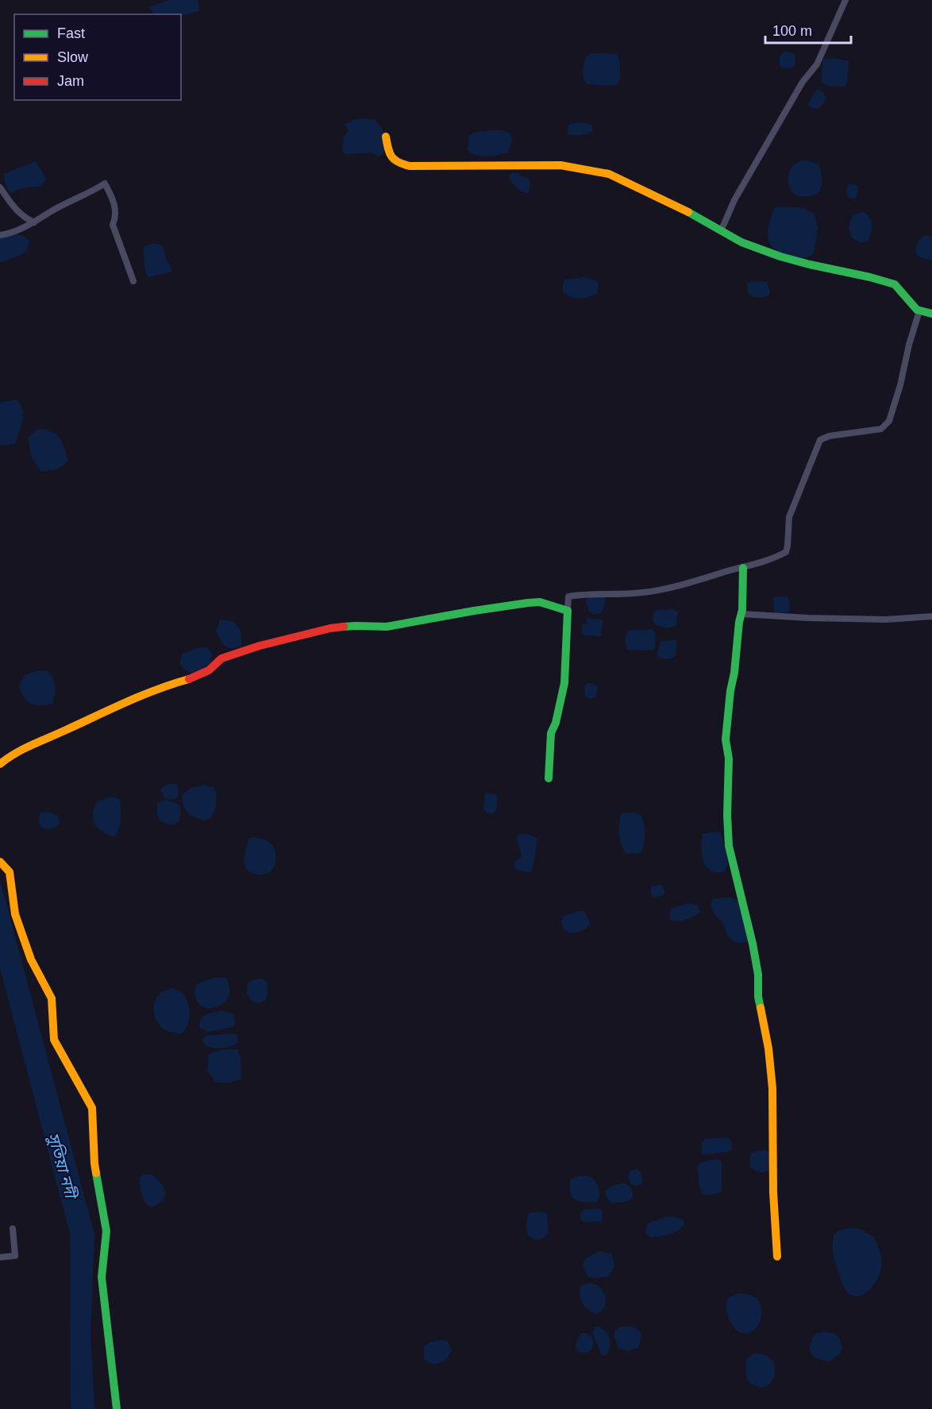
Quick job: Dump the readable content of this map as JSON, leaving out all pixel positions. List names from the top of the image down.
{
  "water": ["সুতিয়া নদী"],
  "legend": ["Fast", "Slow", "Jam"],
  "scale_bar": "100 m"
}
